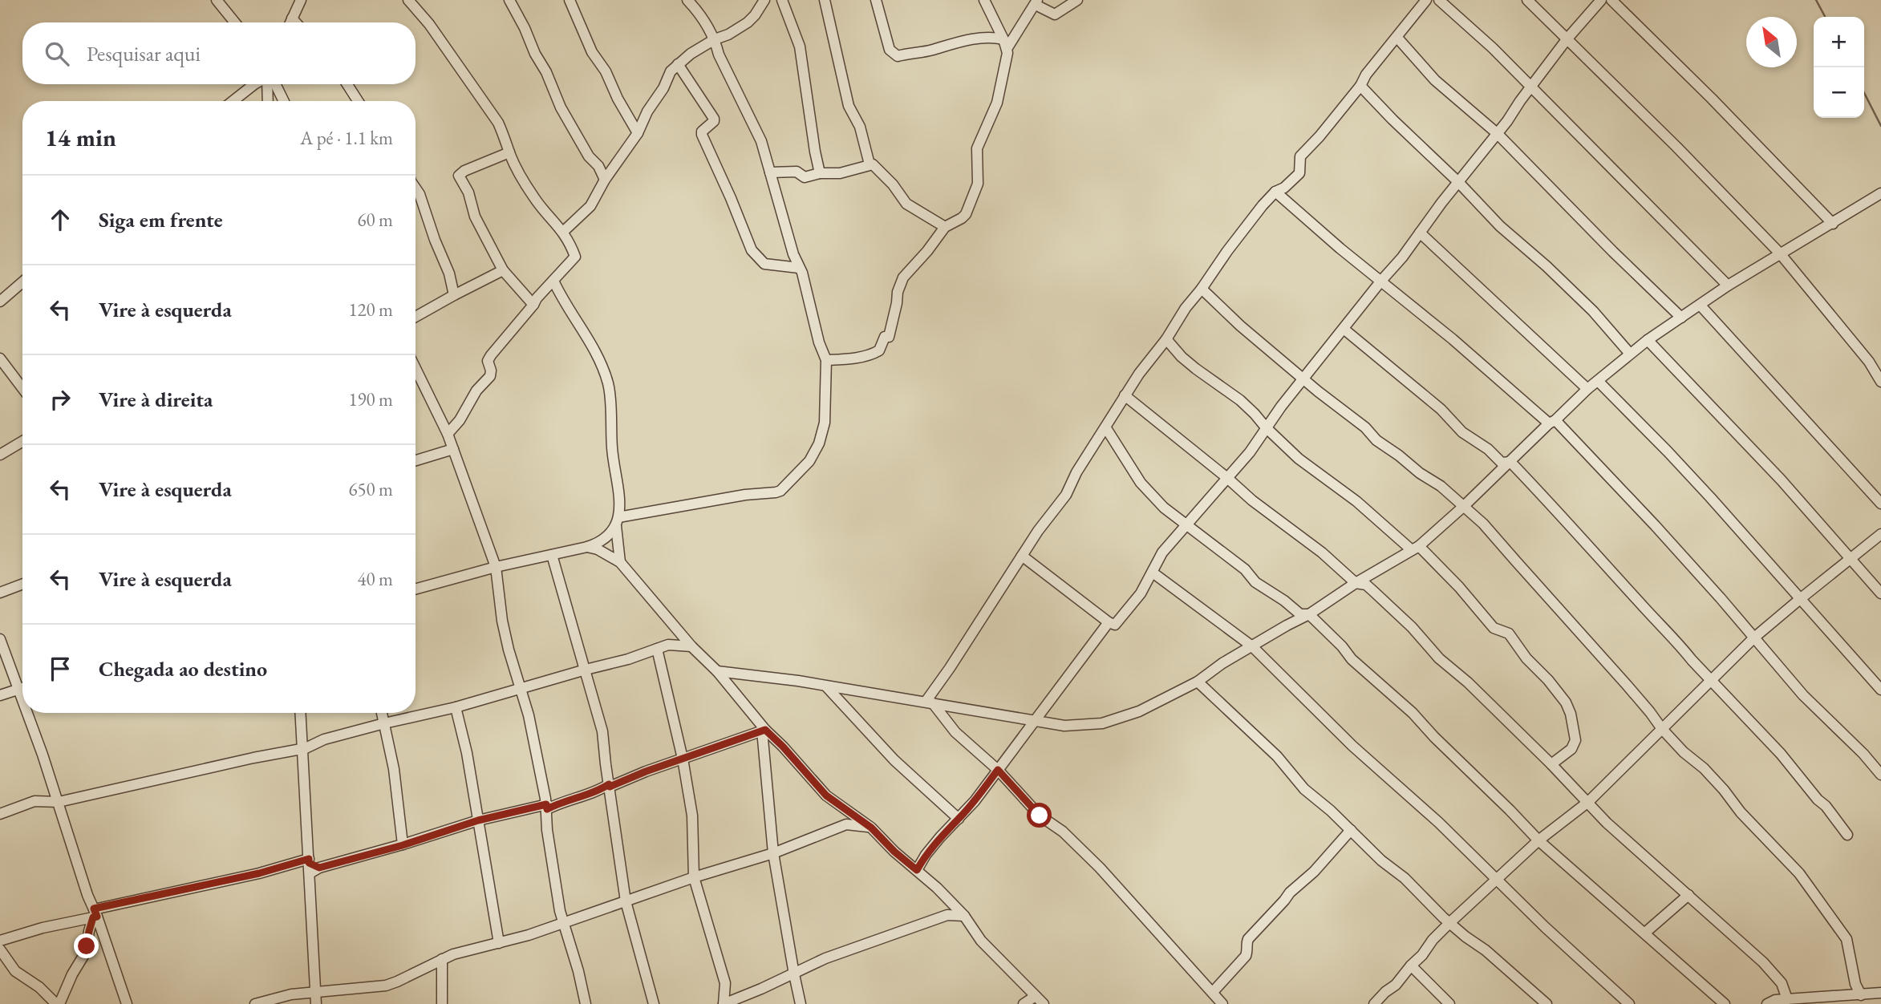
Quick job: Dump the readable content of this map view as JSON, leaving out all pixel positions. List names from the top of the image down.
{
  "north": "top left",
  "page": {
    "map_buttons": ["+", "−"],
    "search": "Pesquisar aqui",
    "heading": ["14 min", "A pé · 1.1 km"],
    "list": [
      ["Siga em frente", "60 m"],
      ["Vire à esquerda", "120 m"],
      ["Vire à direita", "190 m"],
      ["Vire à esquerda", "650 m"],
      ["Vire à esquerda", "40 m"],
      "Chegada ao destino"
    ]
  }
}
